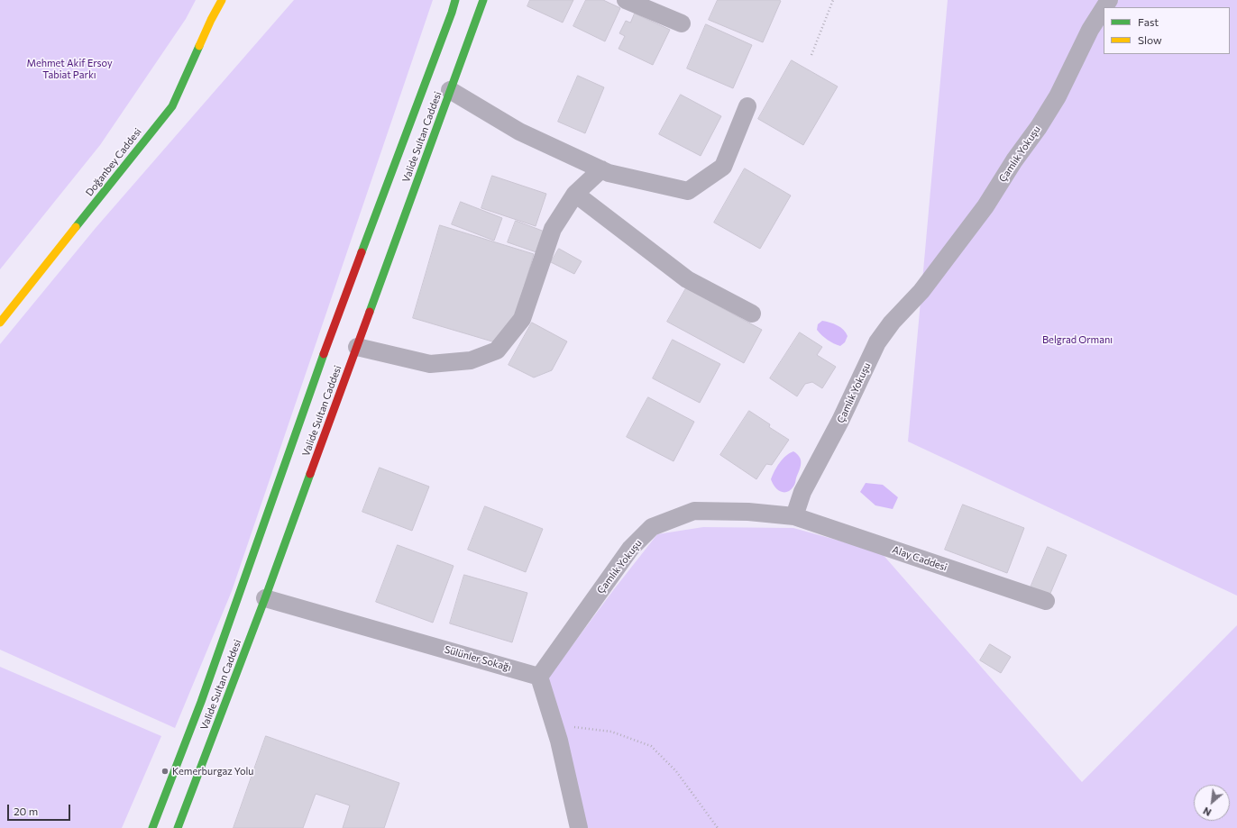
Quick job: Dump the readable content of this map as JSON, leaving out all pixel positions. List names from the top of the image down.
{
  "streets": {
    "main road": ["Valide Sultan Caddesi", "Doğanbey Caddesi"],
    "street": ["Çamlık Yokuşu", "Alay Caddesi", "Sülünler Sokağı"]
  },
  "crossings": [
    ["Valide Sultan Caddesi", "Sülünler Sokağı"],
    ["Çamlık Yokuşu", "Alay Caddesi"],
    ["Çamlık Yokuşu", "Sülünler Sokağı"]
  ],
  "parks": ["Mehmet Akif Ersoy Tabiat Parkı", "Belgrad Ormanı"],
  "places": ["Kemerburgaz Yolu"],
  "legend": ["Fast", "Slow"],
  "scale_bar": "20 m",
  "north": "bottom left"
}
